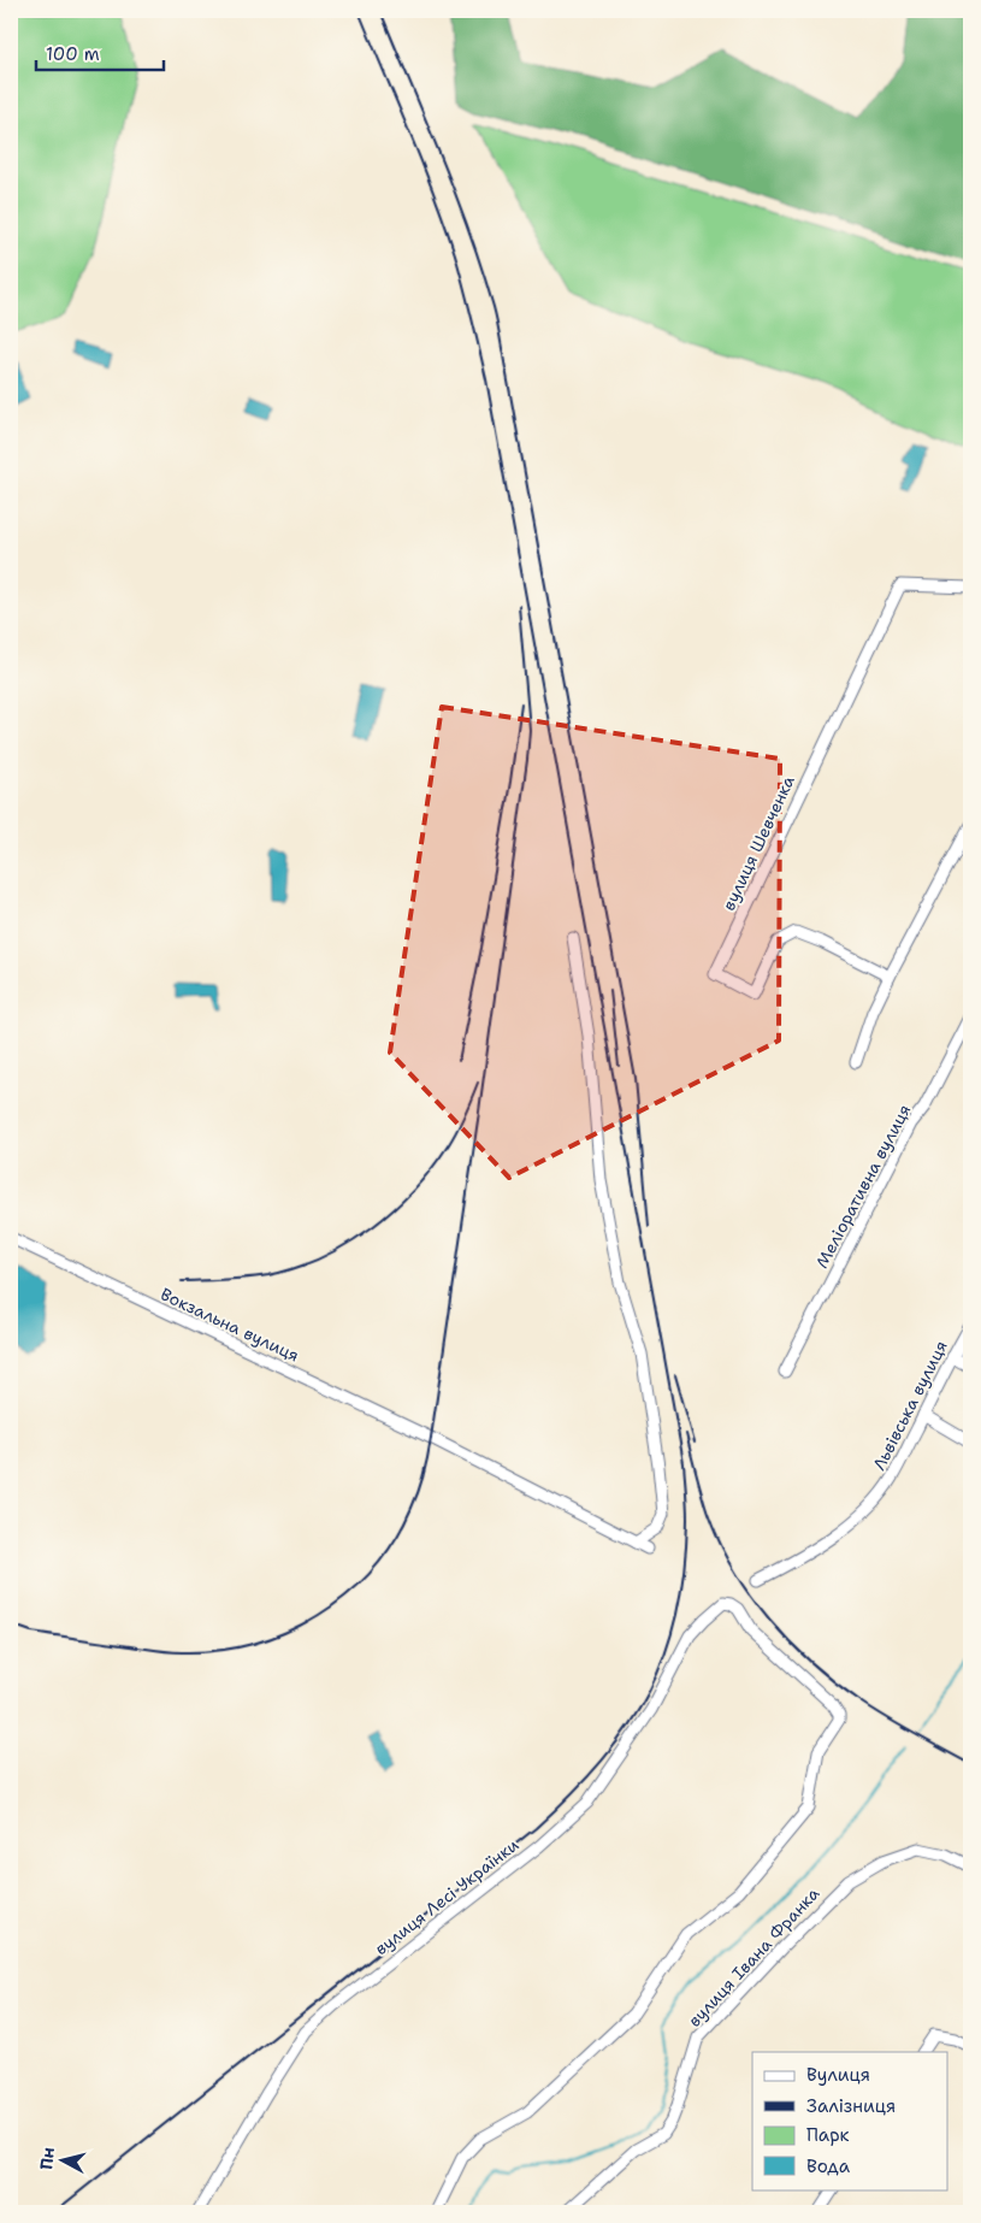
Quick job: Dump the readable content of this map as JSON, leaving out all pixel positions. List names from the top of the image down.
{
  "streets": {
    "street": [
      "вулиця Шевченка",
      "Меліоративна вулиця",
      "Вокзальна вулиця",
      "Львівська вулиця",
      "вулиця Лесі Українки",
      "вулиця Івана Франка"
    ]
  },
  "legend": [
    "Вулиця",
    "Залізниця",
    "Парк",
    "Вода"
  ],
  "scale_bar": "100 m",
  "north": "left"
}
